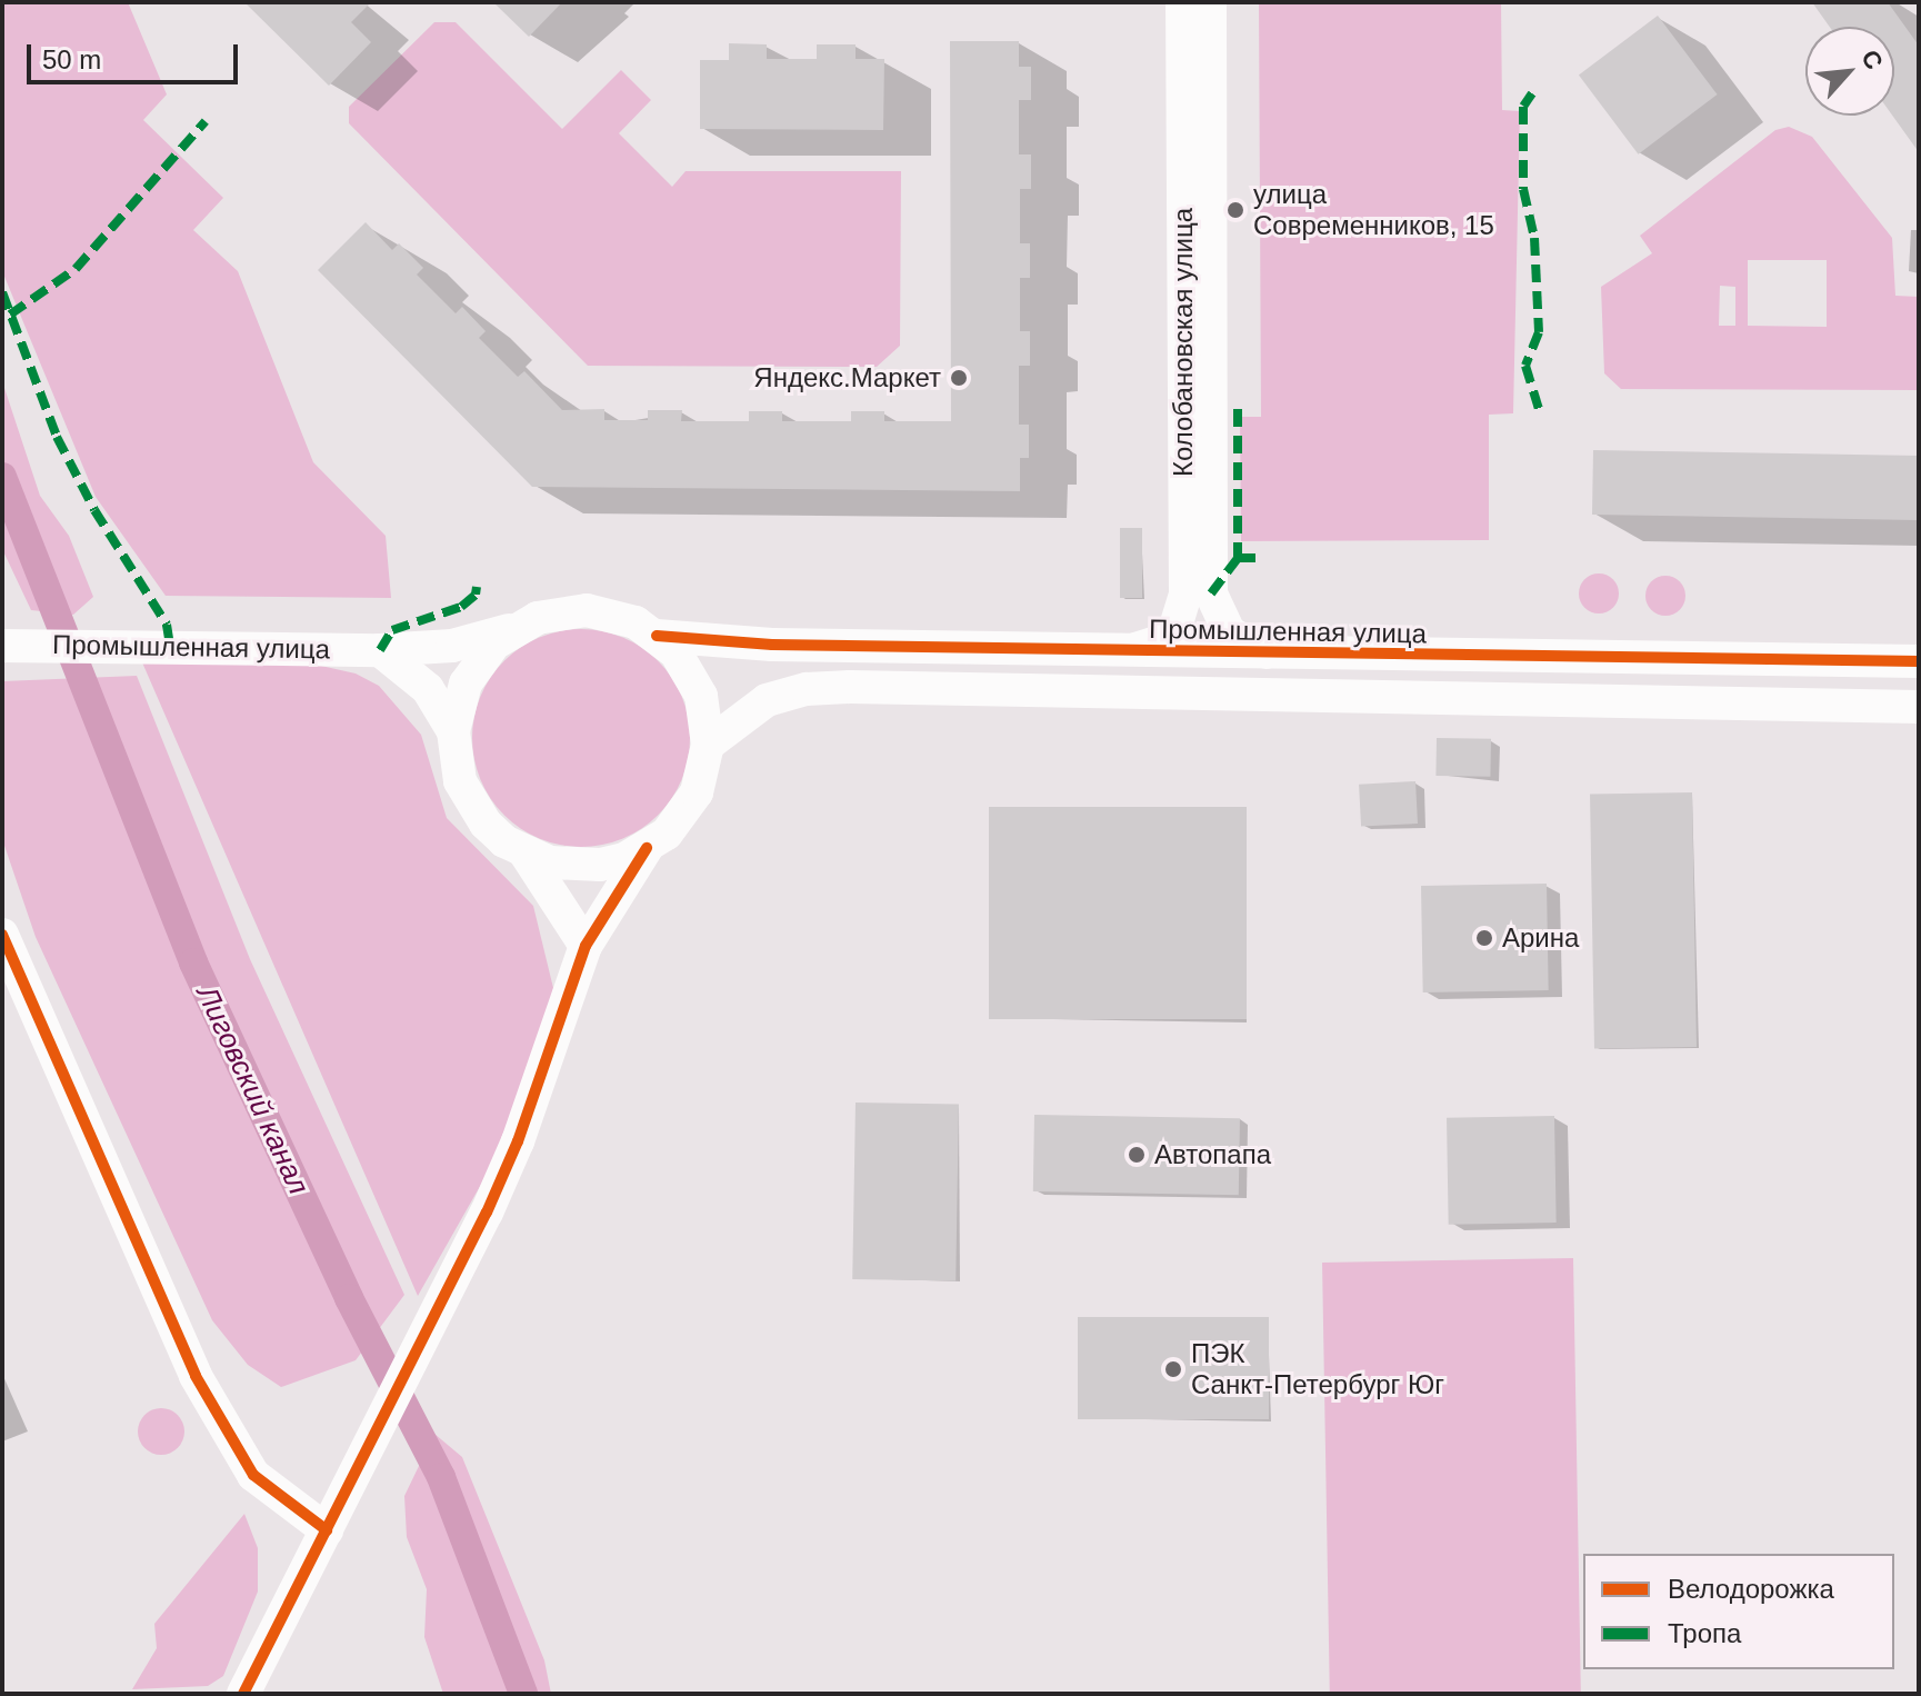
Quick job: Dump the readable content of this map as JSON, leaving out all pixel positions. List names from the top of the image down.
{
  "streets": {
    "street": ["Колобановская улица", "Промышленная улица"]
  },
  "crossings": [
    ["Колобановская улица", "Промышленная улица"]
  ],
  "water": ["Лиговский канал"],
  "places": [
    "улица Современников, 15",
    "Яндекс.Маркет",
    "Арина",
    "Автопапа",
    "ПЭК Санкт-Петербург Юг"
  ],
  "legend": ["Велодорожка", "Тропа"],
  "scale_bar": "50 m",
  "north": "top right"
}
